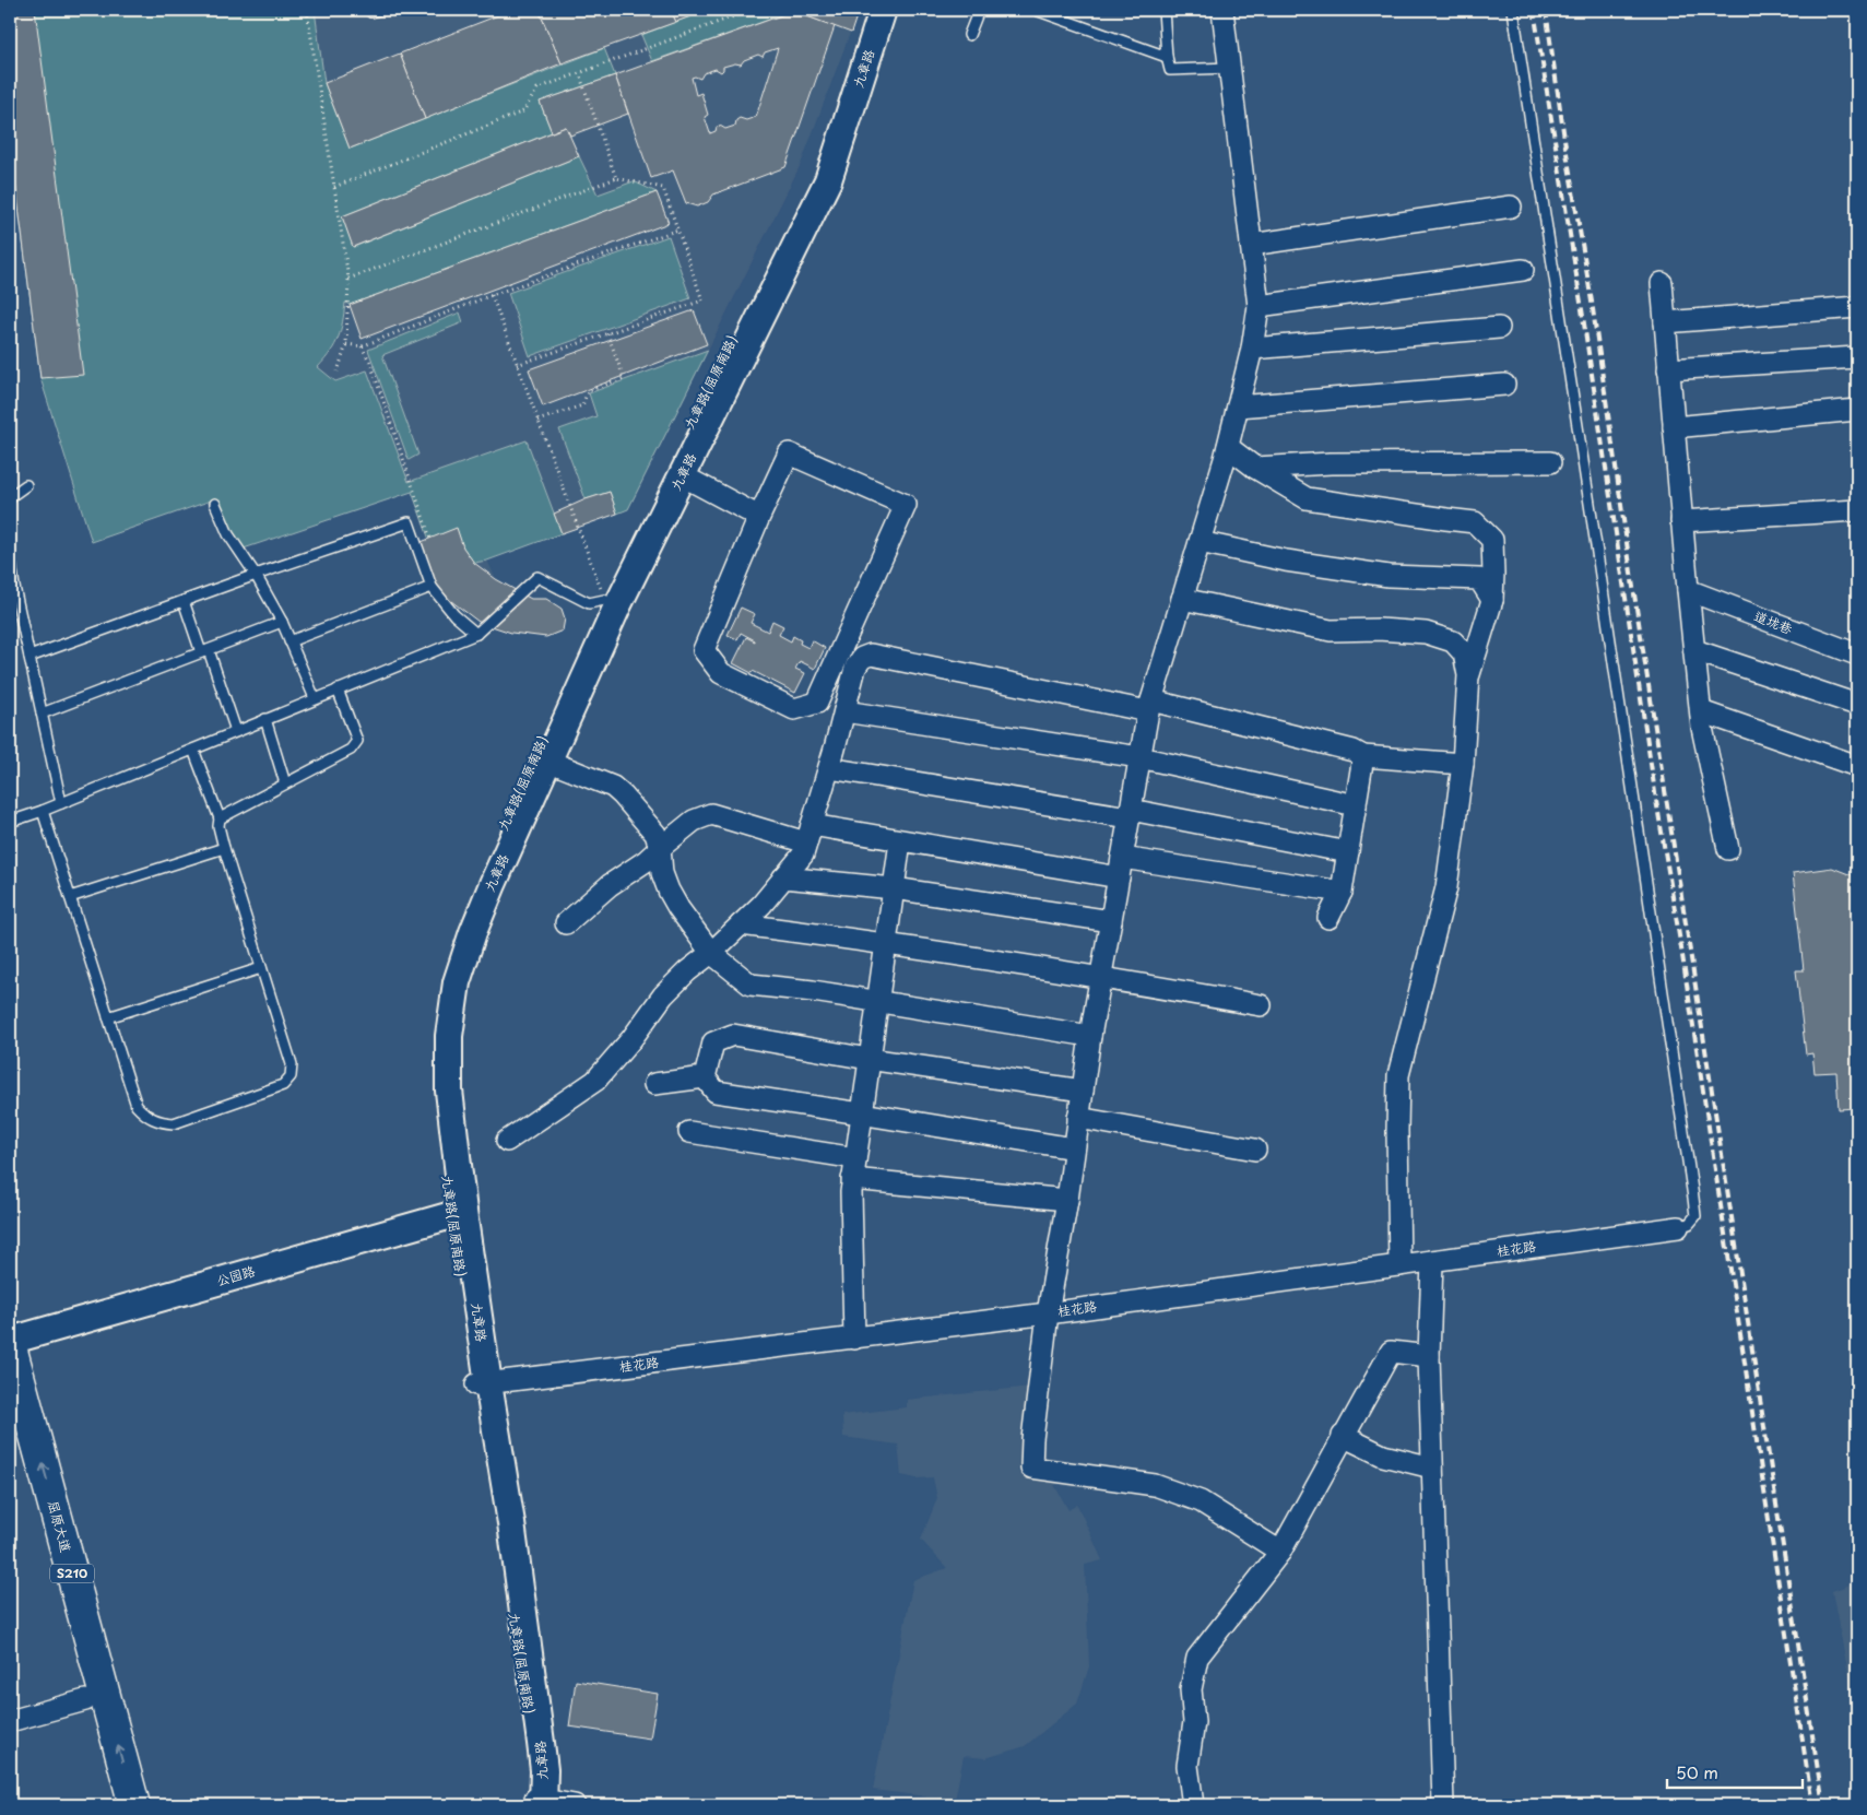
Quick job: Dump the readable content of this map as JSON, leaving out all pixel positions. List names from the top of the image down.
{
  "streets": {
    "main road": ["屈原大道", "S210"],
    "street": [
      "九章路",
      "九章路(屈原南路)",
      "道垅巷",
      "桂花路",
      "公园路"
    ]
  },
  "crossings": [
    ["九章路", "九章路(屈原南路)"],
    ["九章路", "桂花路"],
    ["九章路", "公园路"],
    ["九章路(屈原南路)", "公园路"],
    ["公园路", "屈原大道"]
  ],
  "scale_bar": "50 m"
}
